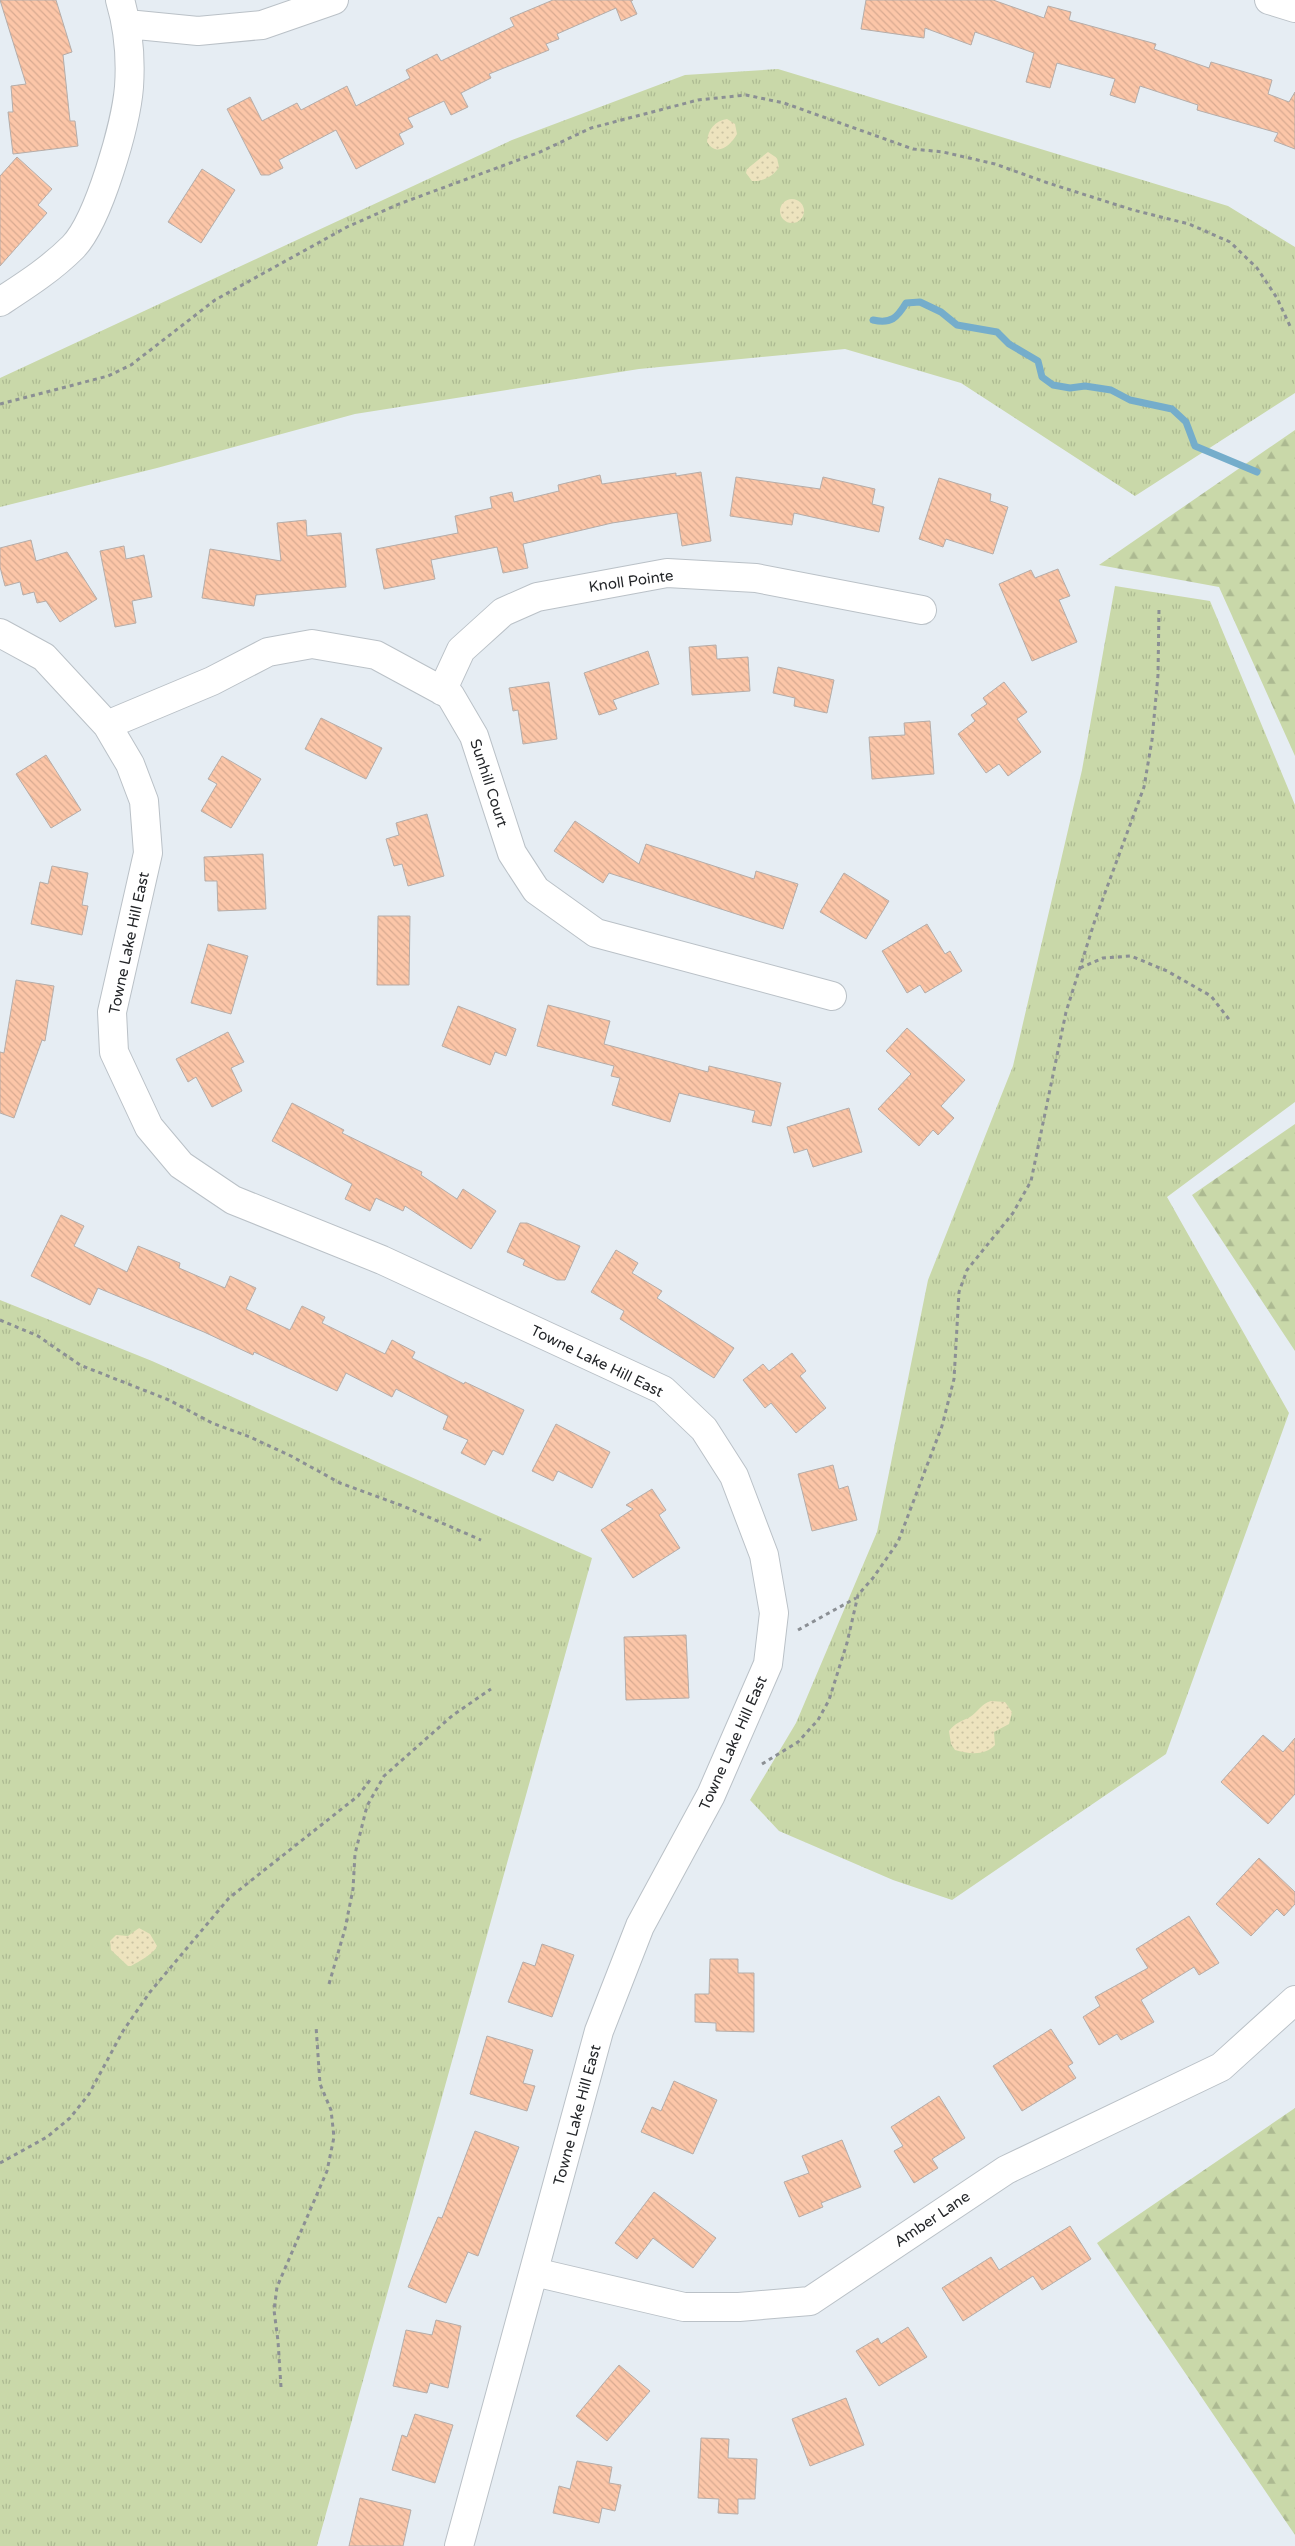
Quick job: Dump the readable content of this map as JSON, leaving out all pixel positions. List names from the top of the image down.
{
  "streets": {
    "street": [
      "Knoll Pointe",
      "Sunhill Court",
      "Towne Lake Hill East",
      "Amber Lane"
    ]
  },
  "crossings": [
    ["Knoll Pointe", "Sunhill Court"],
    ["Sunhill Court", "Towne Lake Hill East"],
    ["Towne Lake Hill East", "Amber Lane"]
  ]
}
